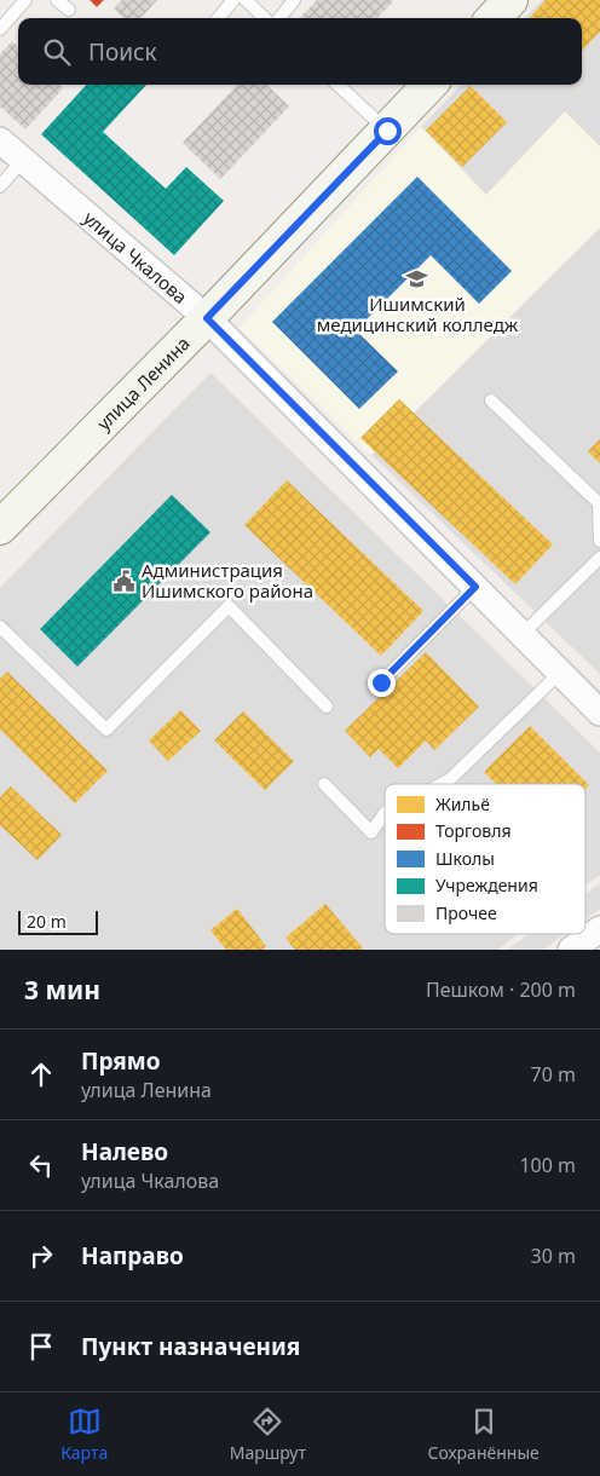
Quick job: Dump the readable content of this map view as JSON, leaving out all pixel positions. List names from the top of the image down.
{
  "streets": {
    "street": ["улица Чкалова", "улица Ленина"]
  },
  "crossings": [
    ["улица Чкалова", "улица Ленина"]
  ],
  "places": {
    "school or university": ["Ишимский медицинский колледж"],
    "public building": ["Администрация Ишимского района"]
  },
  "legend": [
    "Жильё",
    "Торговля",
    "Школы",
    "Учреждения",
    "Прочее"
  ],
  "scale_bar": "20 m",
  "page": {
    "search": "Поиск",
    "scale": "20 m",
    "heading": ["3 мин", "Пешком · 200 m"],
    "list": [
      ["Прямо", "улица Ленина", "70 m"],
      ["Налево", "улица Чкалова", "100 m"],
      ["Направо", "30 m"],
      "Пункт назначения"
    ],
    "nav": ["Карта", "Маршрут", "Сохранённые"]
  }
}
